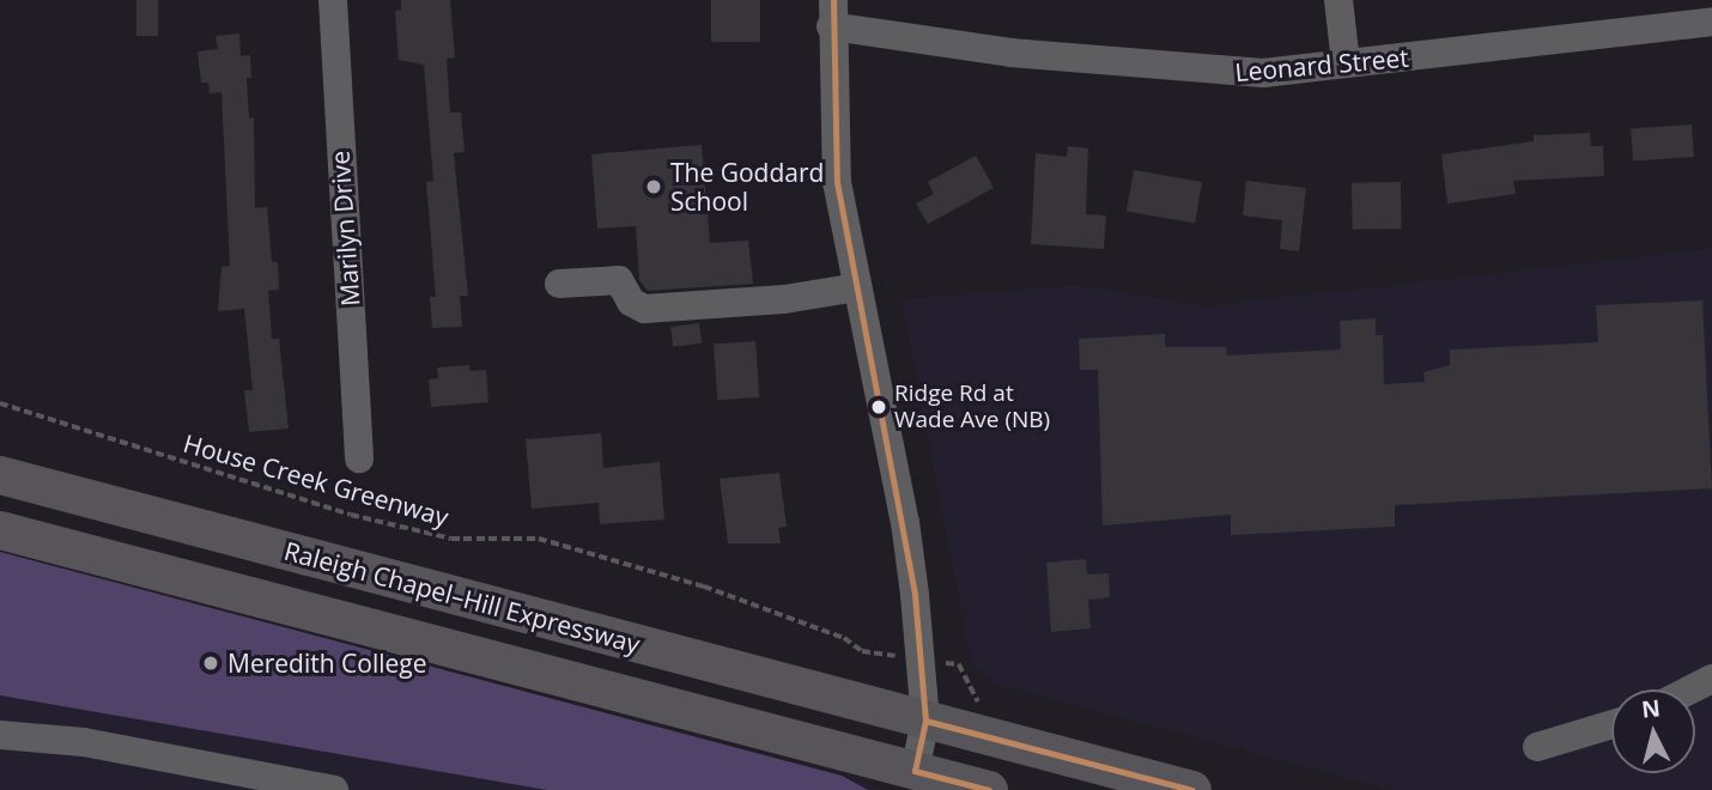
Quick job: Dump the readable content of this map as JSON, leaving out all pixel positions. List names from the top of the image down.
{
  "streets": {
    "main road": ["Raleigh Chapel–Hill Expressway"],
    "street": ["Leonard Street", "Marilyn Drive"],
    "path": ["House Creek Greenway"]
  },
  "places": ["The Goddard School", "Ridge Rd at Wade Ave (NB)", "Meredith College"],
  "north": "top"
}
